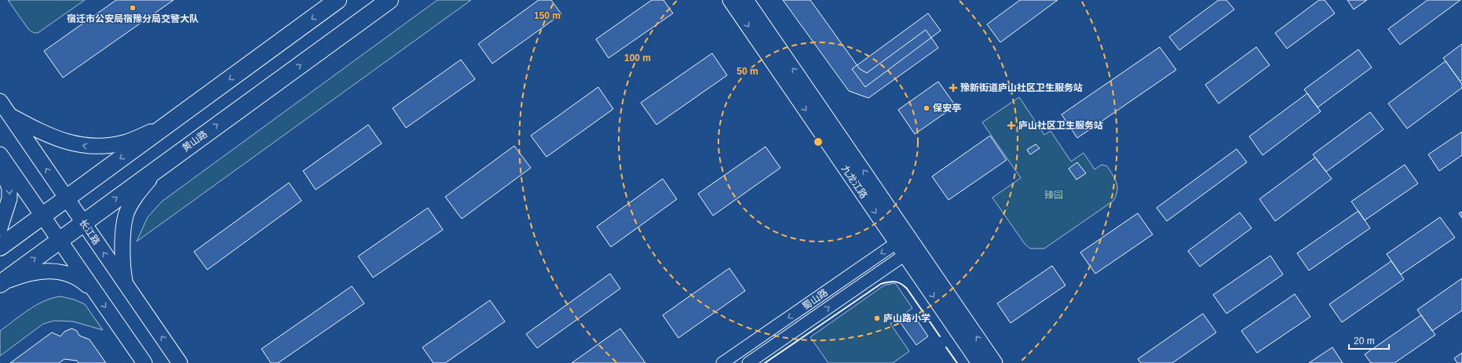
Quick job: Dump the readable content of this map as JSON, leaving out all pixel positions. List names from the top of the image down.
{
  "streets": {
    "main road": ["黄山路"],
    "street": ["九龙江路", "长江路", "蜀山路"]
  },
  "crossings": [
    ["黄山路", "长江路"],
    ["九龙江路", "蜀山路"]
  ],
  "parks": ["臻园"],
  "places": {
    "other": ["宿迁市公安局宿豫分局交警大队", "保安亭", "庐山路小学"],
    "health": ["豫新街道庐山社区卫生服务站", "庐山社区卫生服务站"]
  },
  "scale_bar": "20 m",
  "rings": ["150 m", "100 m", "50 m"]
}
